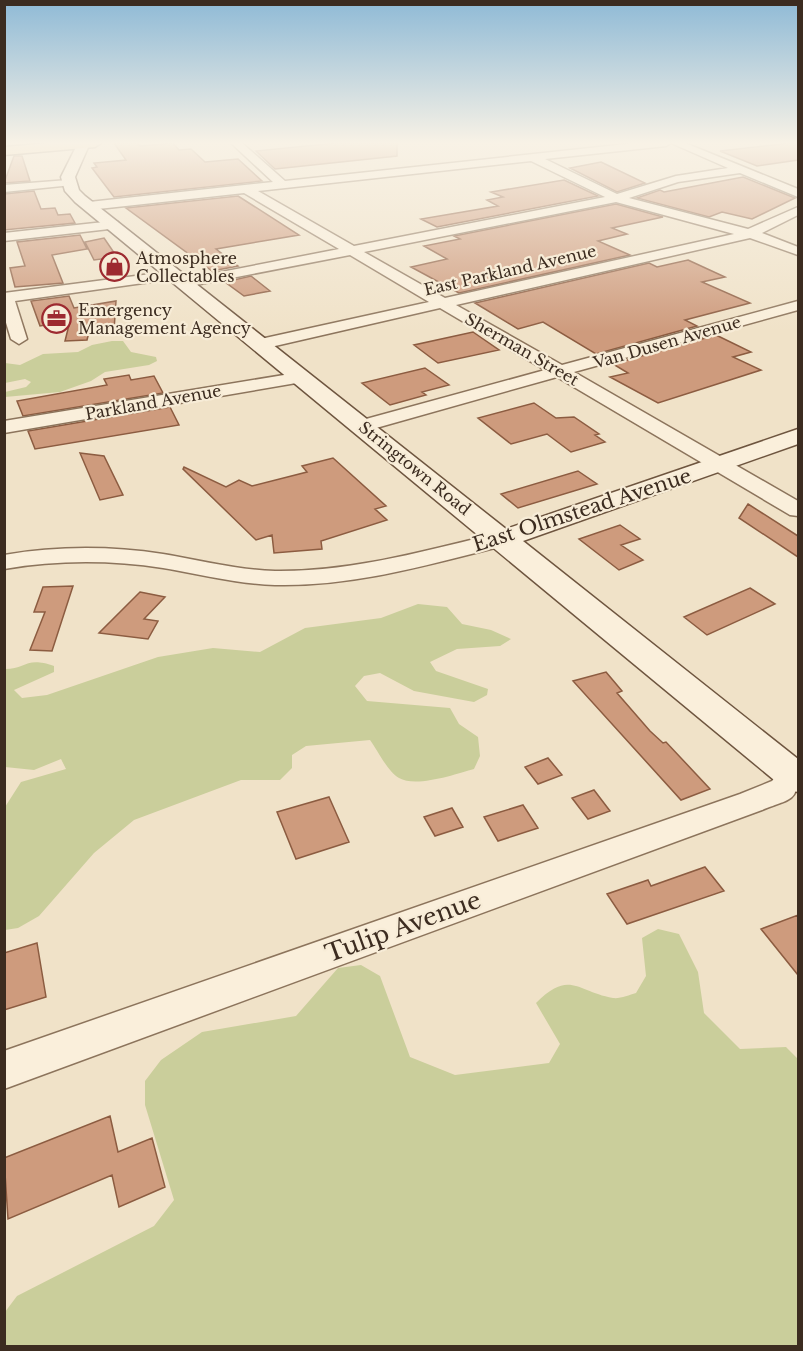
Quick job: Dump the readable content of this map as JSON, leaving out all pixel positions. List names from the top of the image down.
{
  "streets": {
    "main road": ["Stringtown Road", "East Olmstead Avenue"],
    "street": [
      "East Parkland Avenue",
      "Van Dusen Avenue",
      "Sherman Street",
      "Parkland Avenue",
      "Tulip Avenue"
    ]
  },
  "crossings": [
    ["East Parkland Avenue", "Sherman Street"],
    ["East Parkland Avenue", "Stringtown Road"],
    ["Van Dusen Avenue", "Sherman Street"],
    ["Van Dusen Avenue", "Stringtown Road"],
    ["Sherman Street", "East Olmstead Avenue"],
    ["Parkland Avenue", "Stringtown Road"],
    ["Stringtown Road", "East Olmstead Avenue"],
    ["Stringtown Road", "Tulip Avenue"]
  ],
  "places": {
    "shop": ["Atmosphere Collectables"],
    "office": ["Emergency Management Agency"]
  }
}
